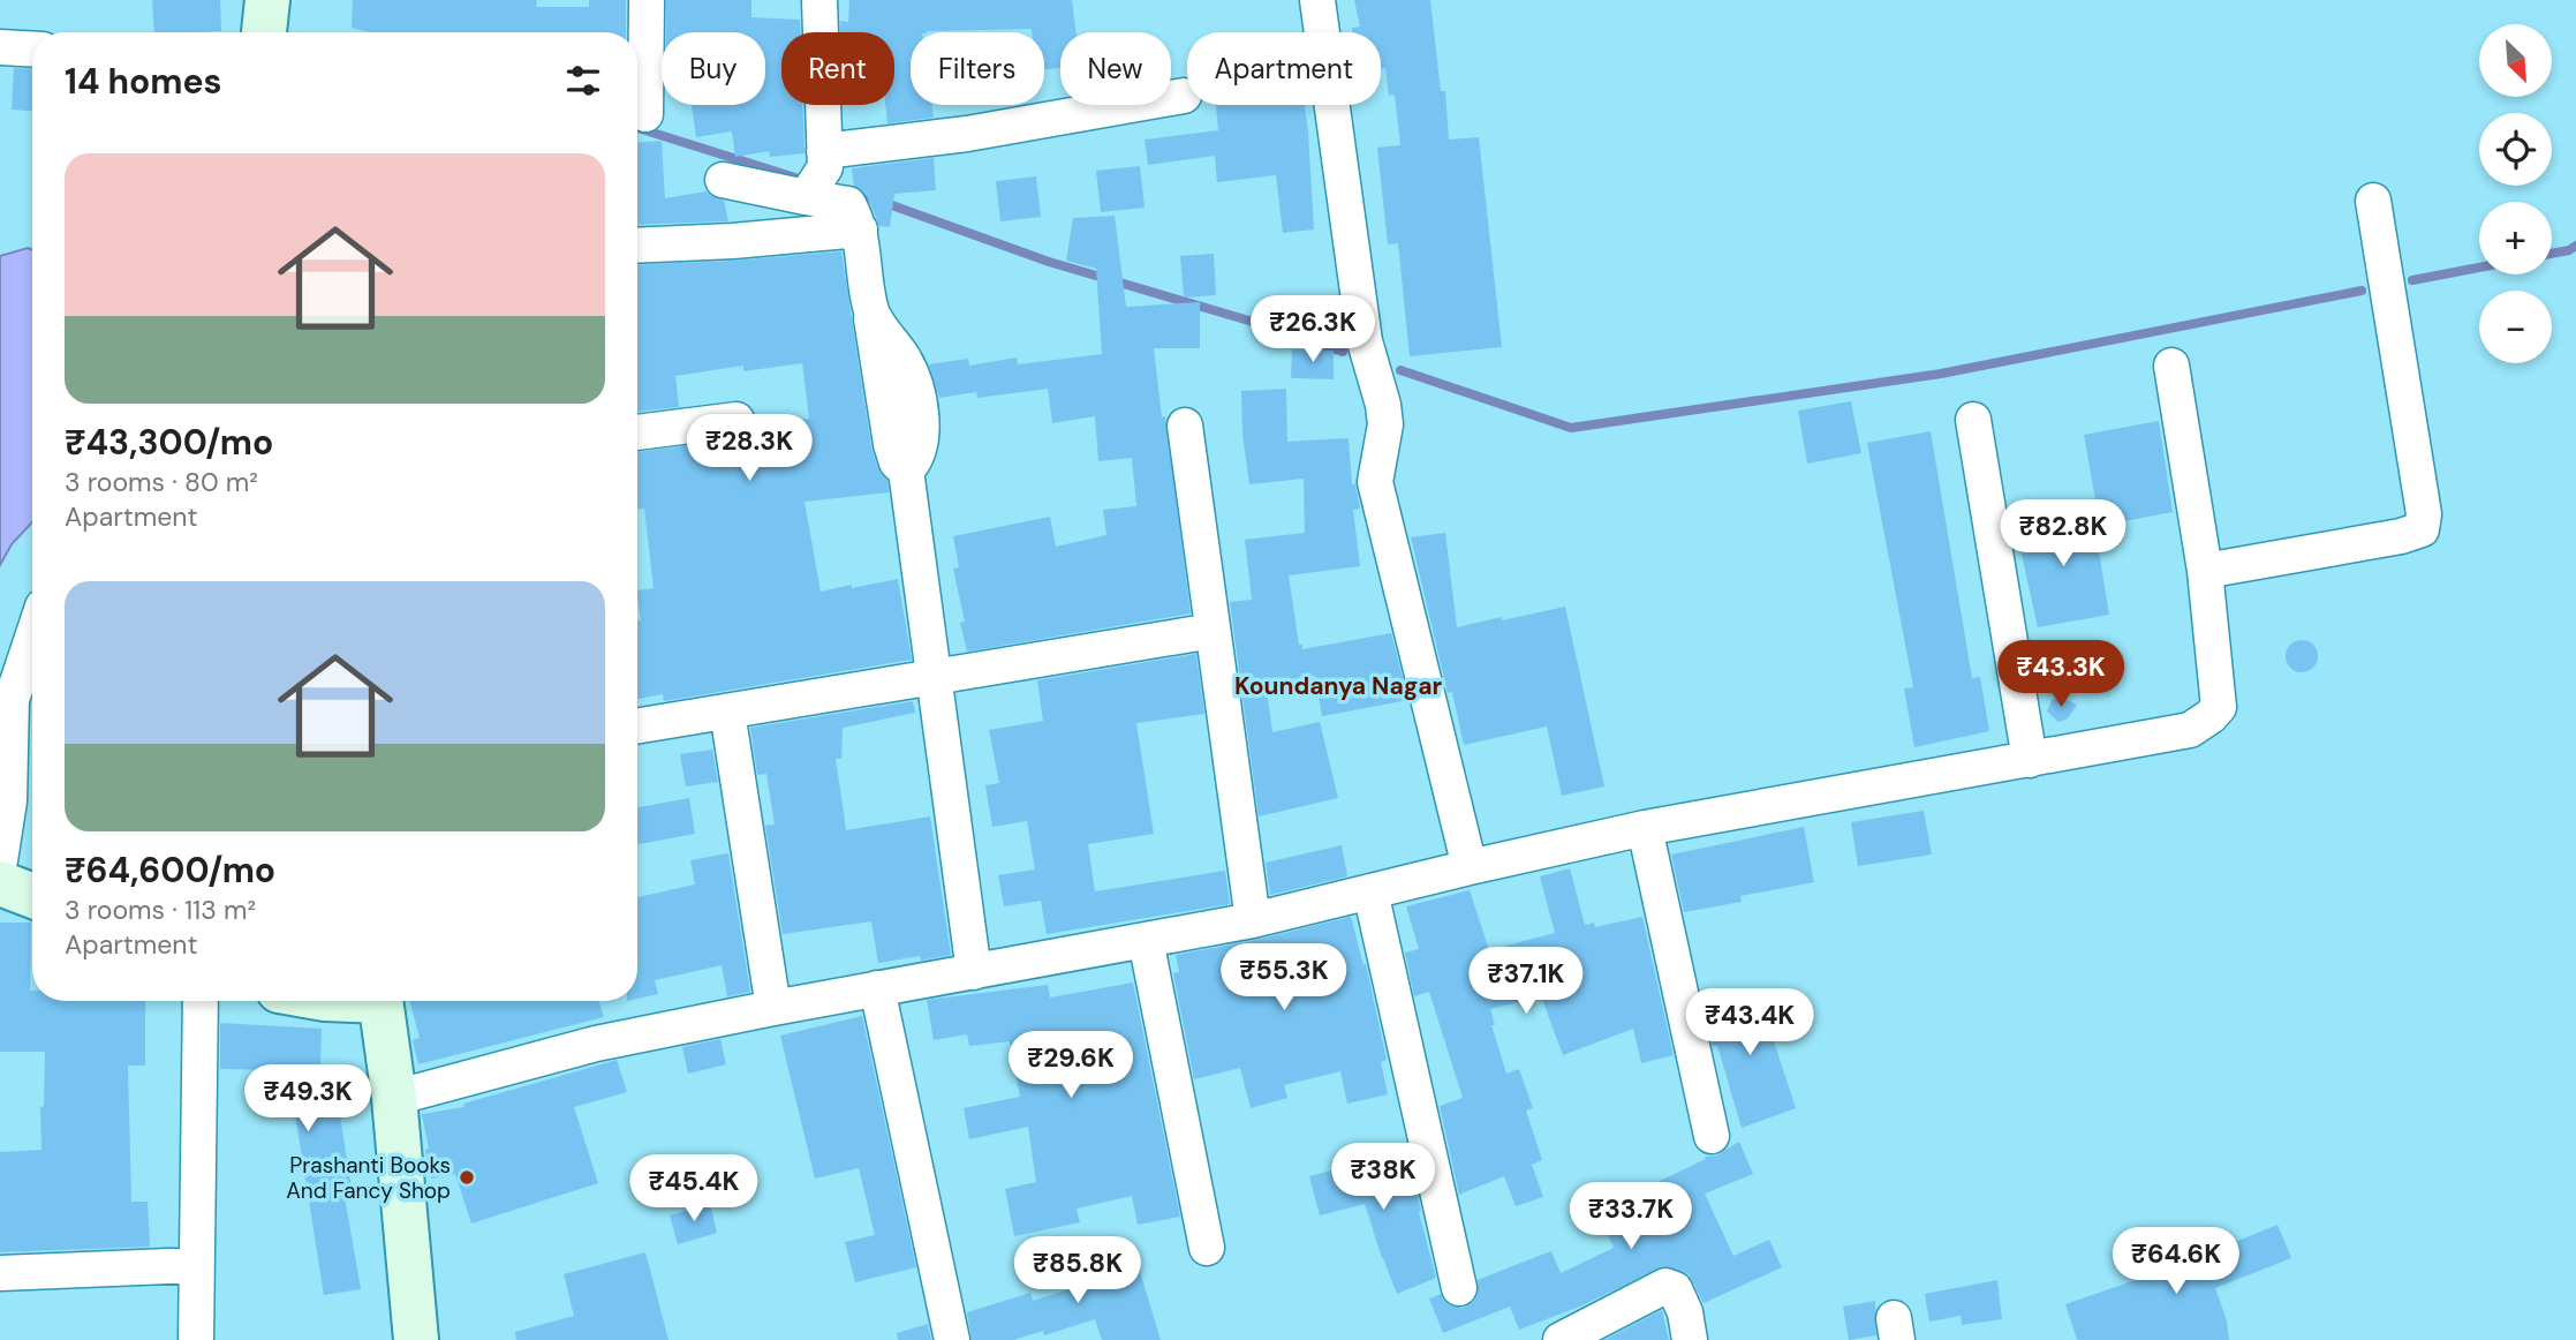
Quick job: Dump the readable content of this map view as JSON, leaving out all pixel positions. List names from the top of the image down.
{
  "districts": ["Koundanya Nagar"],
  "places": ["Prashanti Books And Fancy Shop"],
  "north": "bottom right",
  "page": {
    "map_buttons": ["+", "−"],
    "chip": [
      "Buy",
      "Rent",
      "Filters",
      "New",
      "Apartment"
    ],
    "heading": "14 homes",
    "list": [
      {
        "name": "₹43,300/mo",
        "note": "3 rooms · 80 m² · Apartment"
      },
      {
        "name": "₹64,600/mo",
        "note": "3 rooms · 113 m² · Apartment"
      }
    ],
    "price": [
      "₹26.3K",
      "₹28.3K",
      "₹82.8K",
      "₹43.3K",
      "₹55.3K",
      "₹37.1K",
      "₹43.4K",
      "₹29.6K",
      "₹49.3K",
      "₹38K",
      "₹45.4K",
      "₹33.7K",
      "₹64.6K",
      "₹85.8K"
    ]
  }
}
